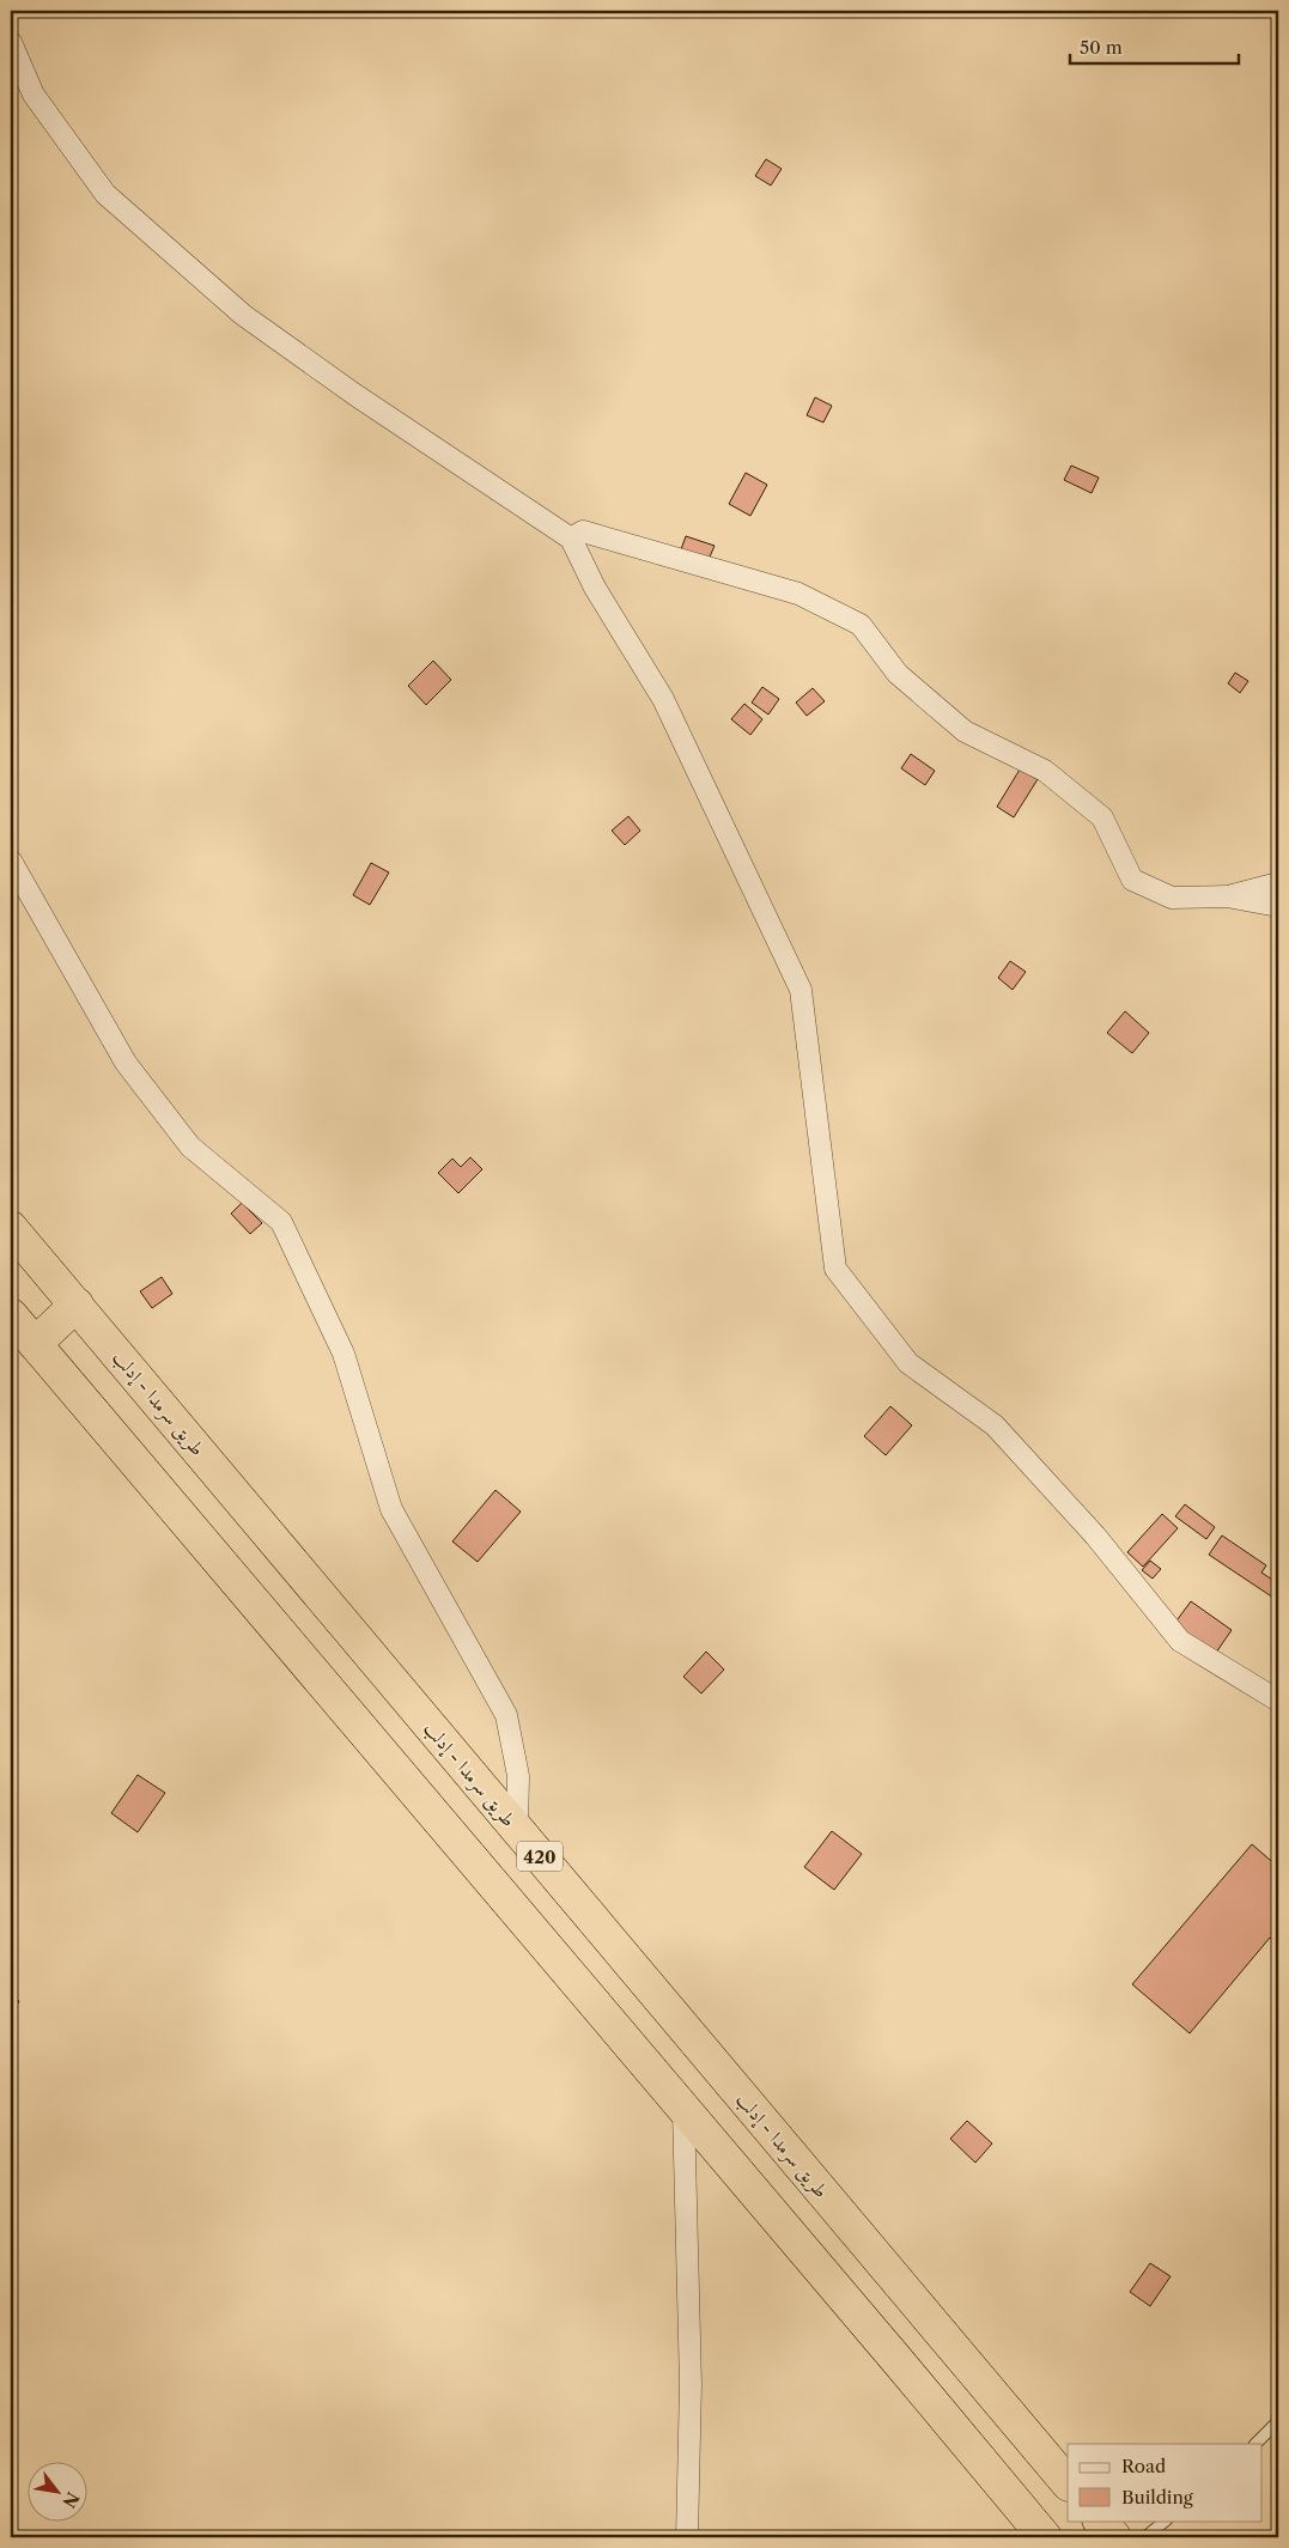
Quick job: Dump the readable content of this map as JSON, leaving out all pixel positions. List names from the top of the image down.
{
  "streets": {
    "highway": ["طريق سرمدا - إدلب", "420"]
  },
  "legend": ["Road", "Building"],
  "scale_bar": "50 m",
  "north": "bottom right"
}
